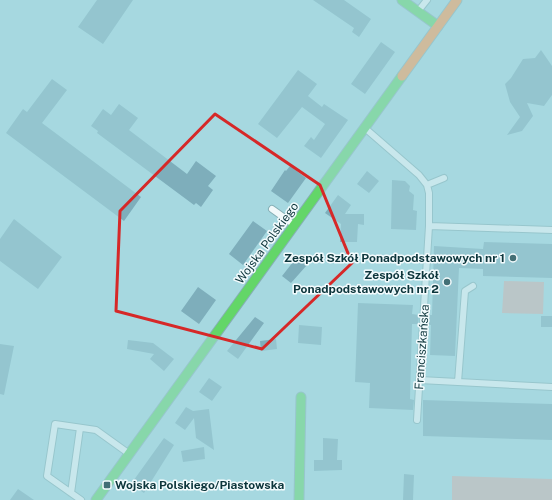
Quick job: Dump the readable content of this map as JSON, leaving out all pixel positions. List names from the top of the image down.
{
  "streets": {
    "main road": ["Wojska Polskiego"],
    "lane": ["Franciszkańska"]
  },
  "places": {
    "other": ["Zespół Szkół Ponadpodstawowych nr 1", "Zespół Szkół Ponadpodstawowych nr 2"],
    "transit": ["Wojska Polskiego/Piastowska"]
  }
}
